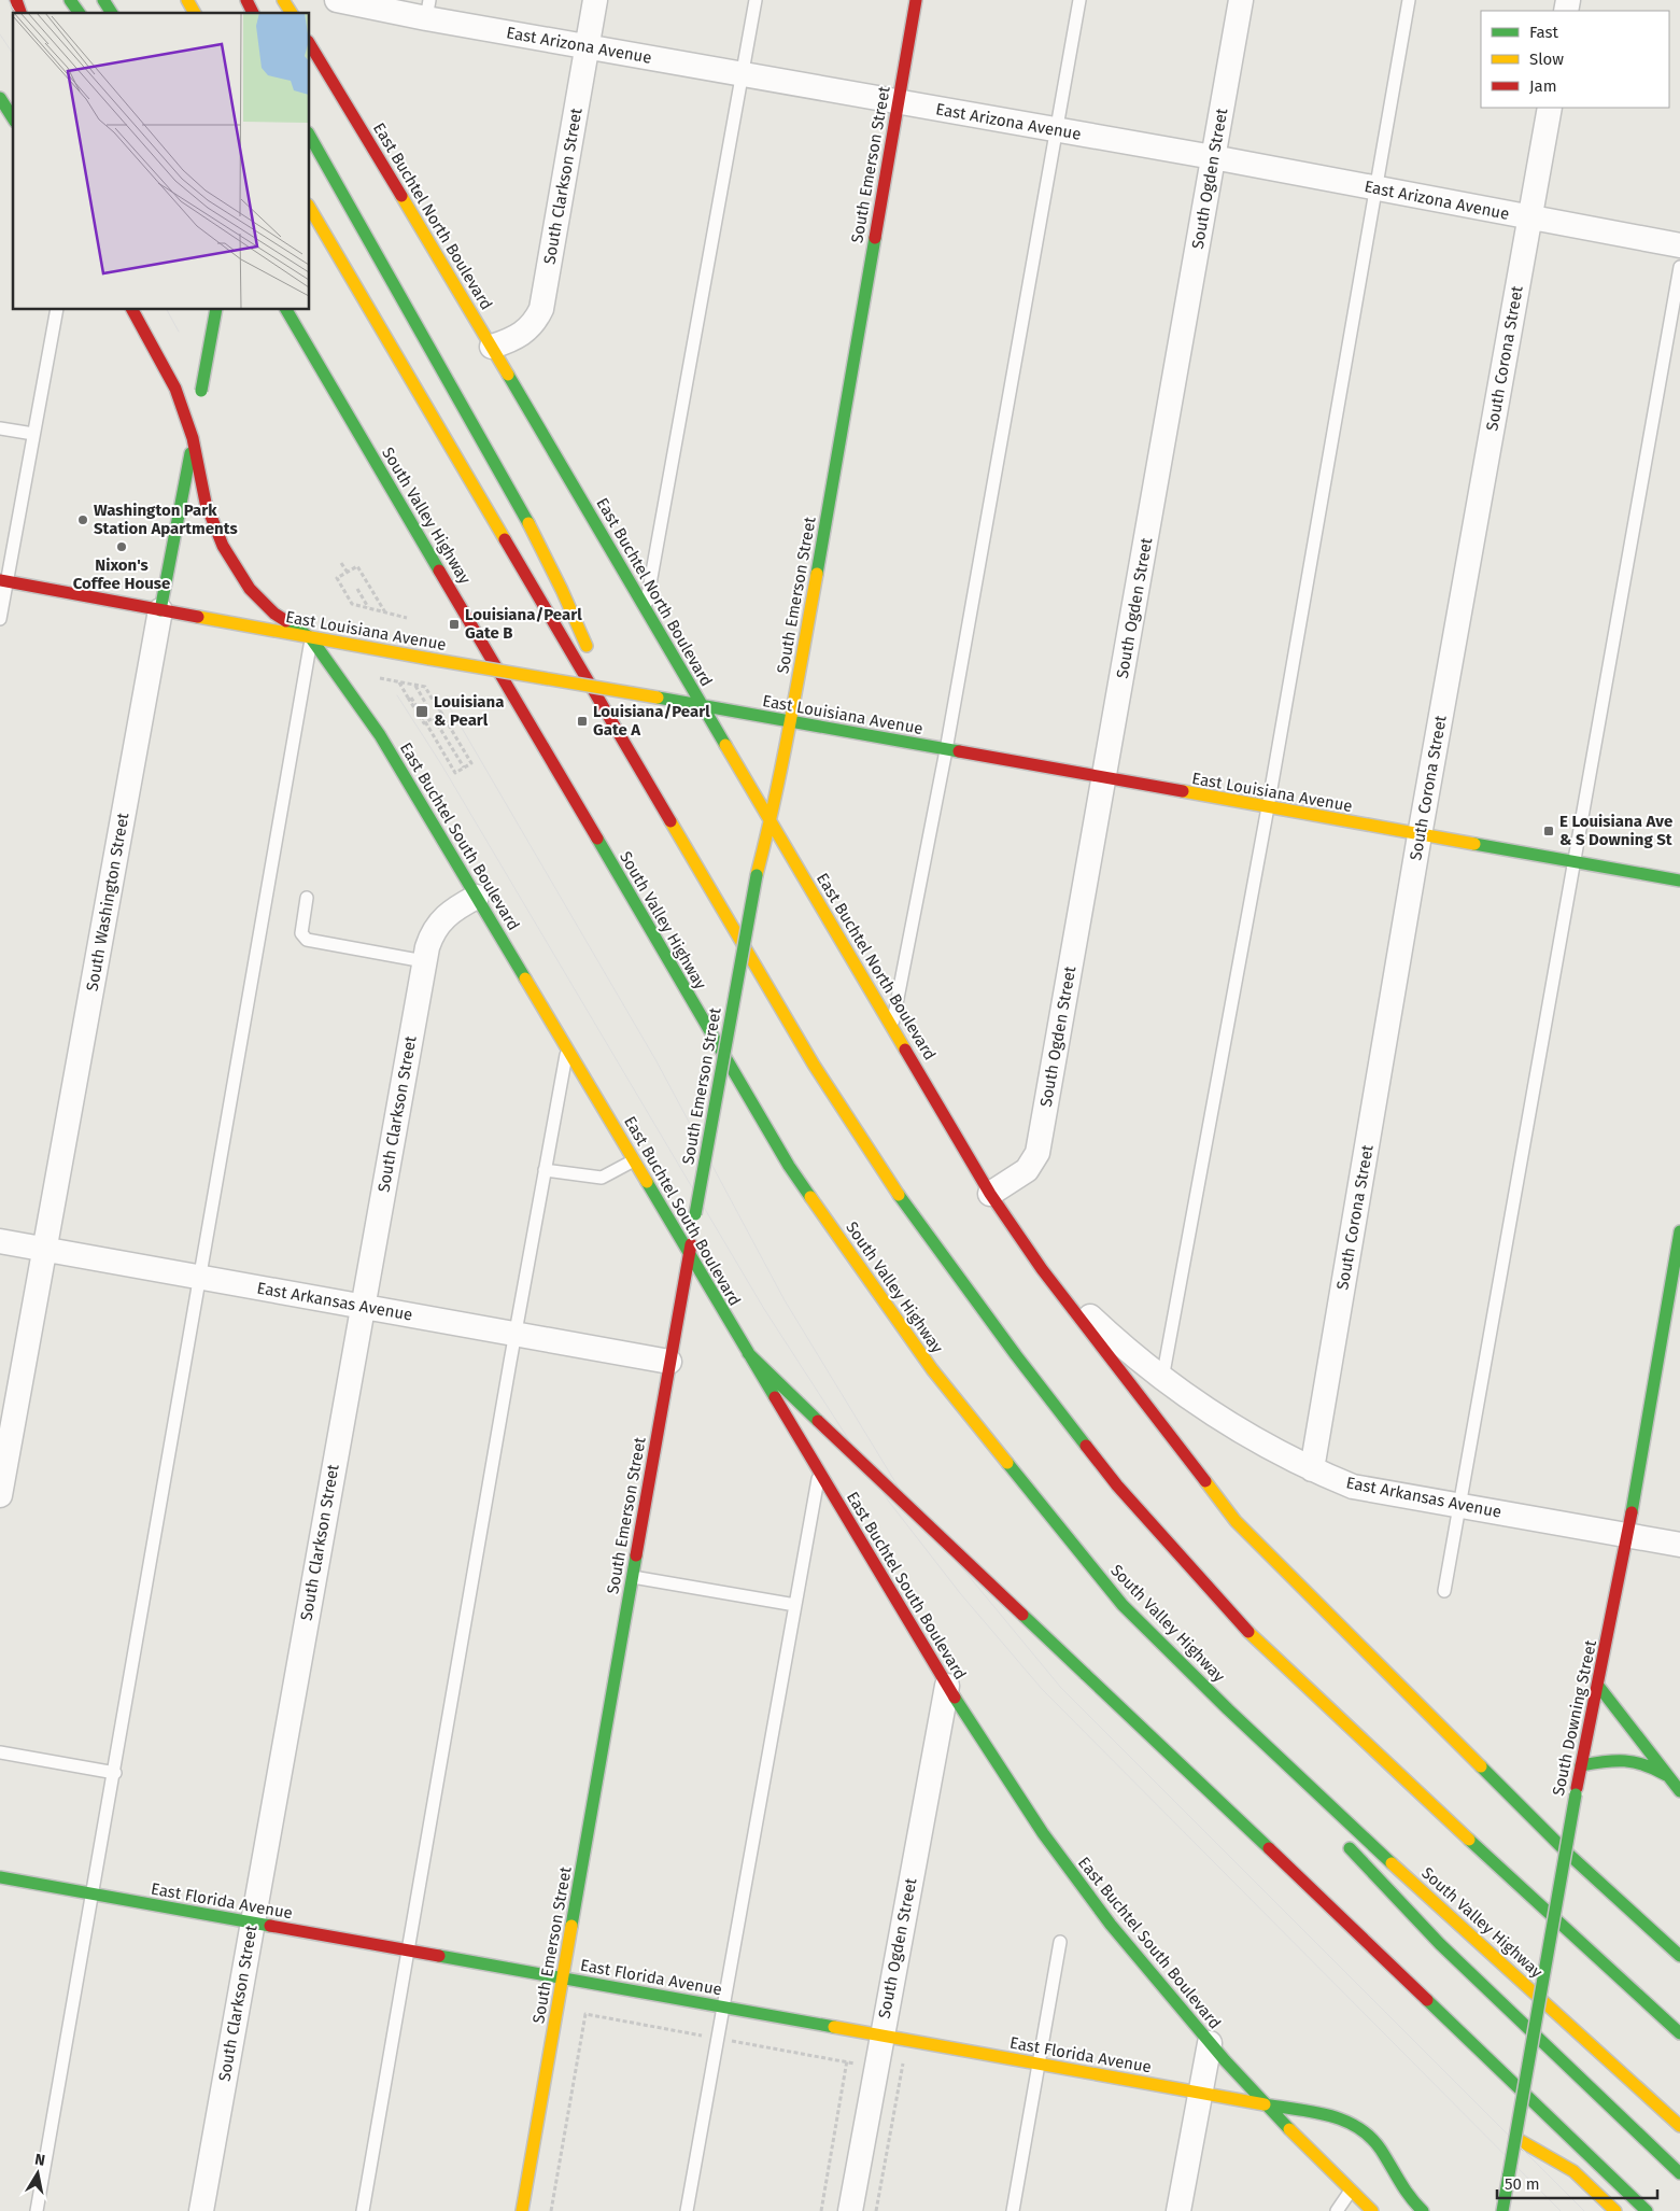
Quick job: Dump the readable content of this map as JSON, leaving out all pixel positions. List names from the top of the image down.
{
  "streets": {
    "main road": [
      "South Emerson Street",
      "East Buchtel North Boulevard",
      "South Valley Highway",
      "East Louisiana Avenue",
      "East Buchtel South Boulevard",
      "South Washington Street",
      "South Downing Street",
      "East Florida Avenue"
    ],
    "street": [
      "East Arizona Avenue",
      "South Ogden Street",
      "South Clarkson Street",
      "South Corona Street",
      "East Arkansas Avenue"
    ]
  },
  "crossings": [
    ["East Arizona Avenue", "South Emerson Street"],
    ["East Arizona Avenue", "South Ogden Street"],
    ["East Arizona Avenue", "South Clarkson Street"],
    ["East Arizona Avenue", "South Corona Street"],
    ["South Emerson Street", "East Buchtel North Boulevard"],
    ["South Emerson Street", "East Louisiana Avenue"],
    ["South Emerson Street", "East Buchtel South Boulevard"],
    ["South Emerson Street", "East Arkansas Avenue"],
    ["South Emerson Street", "East Florida Avenue"],
    ["South Ogden Street", "East Buchtel North Boulevard"],
    ["South Ogden Street", "East Louisiana Avenue"],
    ["South Ogden Street", "East Buchtel South Boulevard"],
    ["South Ogden Street", "East Florida Avenue"],
    ["South Clarkson Street", "East Buchtel North Boulevard"],
    ["South Clarkson Street", "East Buchtel South Boulevard"],
    ["South Clarkson Street", "East Arkansas Avenue"],
    ["South Clarkson Street", "East Florida Avenue"],
    ["East Buchtel North Boulevard", "East Louisiana Avenue"],
    ["East Buchtel North Boulevard", "East Arkansas Avenue"],
    ["South Corona Street", "East Louisiana Avenue"],
    ["South Corona Street", "East Arkansas Avenue"],
    ["East Louisiana Avenue", "East Buchtel South Boulevard"],
    ["East Louisiana Avenue", "South Washington Street"],
    ["East Buchtel South Boulevard", "South Washington Street"],
    ["East Buchtel South Boulevard", "East Florida Avenue"],
    ["South Washington Street", "East Arkansas Avenue"],
    ["East Arkansas Avenue", "South Downing Street"]
  ],
  "places": {
    "other": ["Washington Park Station Apartments", "Nixon's Coffee House"],
    "transit": [
      "Louisiana/Pearl Gate B",
      "Louisiana & Pearl",
      "Louisiana/Pearl Gate A",
      "E Louisiana Ave & S Downing St"
    ]
  },
  "legend": ["Fast", "Slow", "Jam"],
  "scale_bar": "50 m",
  "north": "top"
}
